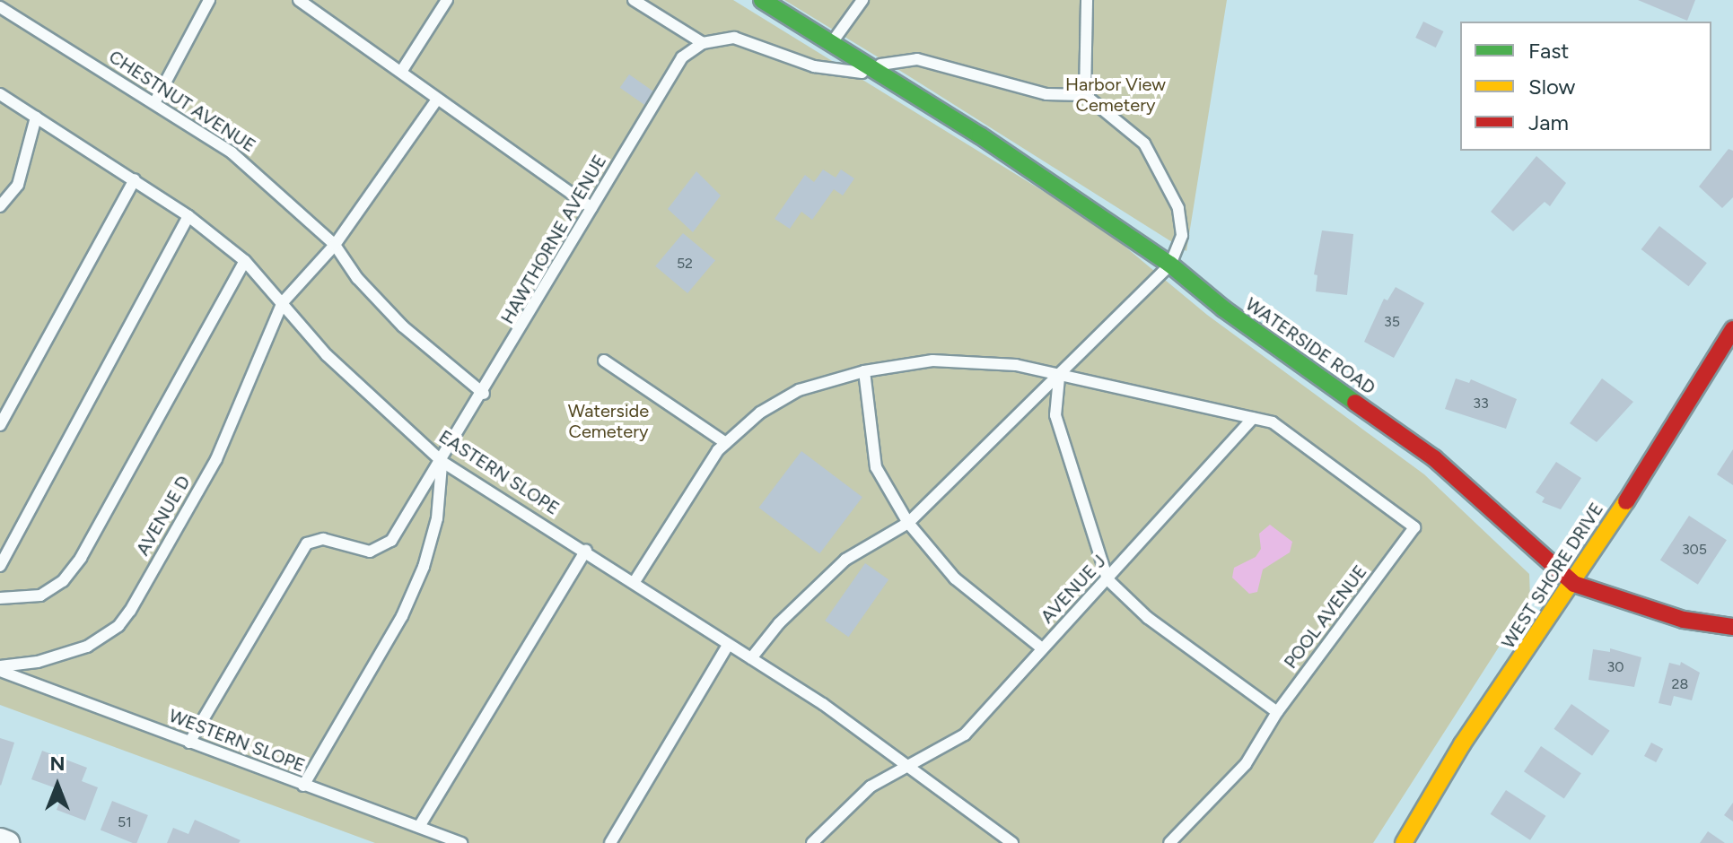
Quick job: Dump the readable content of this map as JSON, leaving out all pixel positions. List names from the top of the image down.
{
  "streets": {
    "street": ["WATERSIDE ROAD", "WEST SHORE DRIVE"],
    "lane": [
      "CHESTNUT AVENUE",
      "HAWTHORNE AVENUE",
      "EASTERN SLOPE",
      "AVENUE D",
      "AVENUE J",
      "POOL AVENUE",
      "WESTERN SLOPE"
    ]
  },
  "crossings": [
    ["CHESTNUT AVENUE", "HAWTHORNE AVENUE"],
    ["CHESTNUT AVENUE", "AVENUE D"],
    ["HAWTHORNE AVENUE", "EASTERN SLOPE"],
    ["HAWTHORNE AVENUE", "WESTERN SLOPE"],
    ["WATERSIDE ROAD", "WEST SHORE DRIVE"],
    ["EASTERN SLOPE", "AVENUE D"],
    ["EASTERN SLOPE", "AVENUE J"],
    ["AVENUE D", "WESTERN SLOPE"],
    ["AVENUE J", "POOL AVENUE"]
  ],
  "parks": ["Harbor View Cemetery", "Waterside Cemetery"],
  "house_numbers": [
    "52",
    "35",
    "33",
    "305",
    "30",
    "28",
    "51"
  ],
  "legend": ["Fast", "Slow", "Jam"],
  "north": "top"
}
